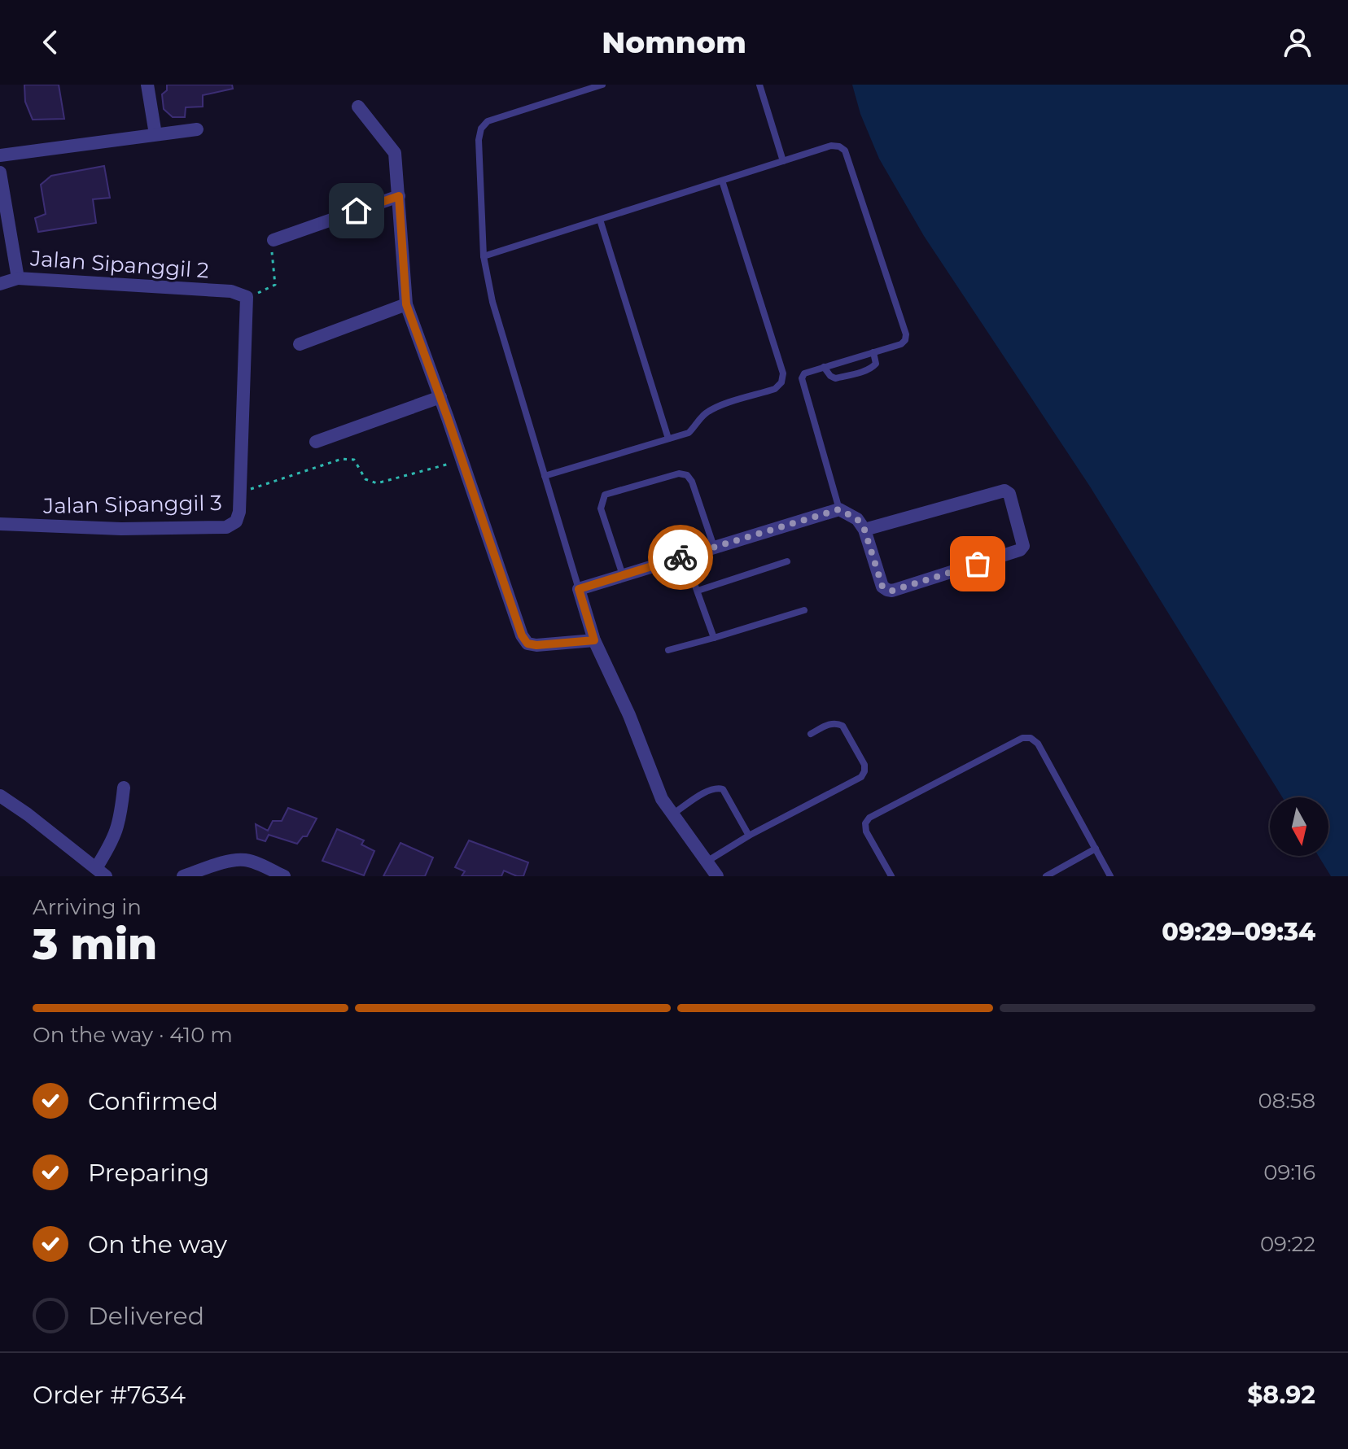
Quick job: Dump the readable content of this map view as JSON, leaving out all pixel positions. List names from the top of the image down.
{
  "streets": {
    "street": ["Jalan Sipanggil 2", "Jalan Sipanggil 3"]
  },
  "crossings": [
    ["Jalan Sipanggil 2", "Jalan Sipanggil 3"]
  ],
  "north": "bottom",
  "page": {
    "header": "Nomnom",
    "heading": ["3 min", "Arriving in", "09:29–09:34"],
    "panel": ["Order #7634", "$8.92"],
    "bar": "On the way · 410 m",
    "list": [
      ["Confirmed", "08:58"],
      ["Preparing", "09:16"],
      ["On the way", "09:22"],
      "Delivered"
    ]
  }
}
